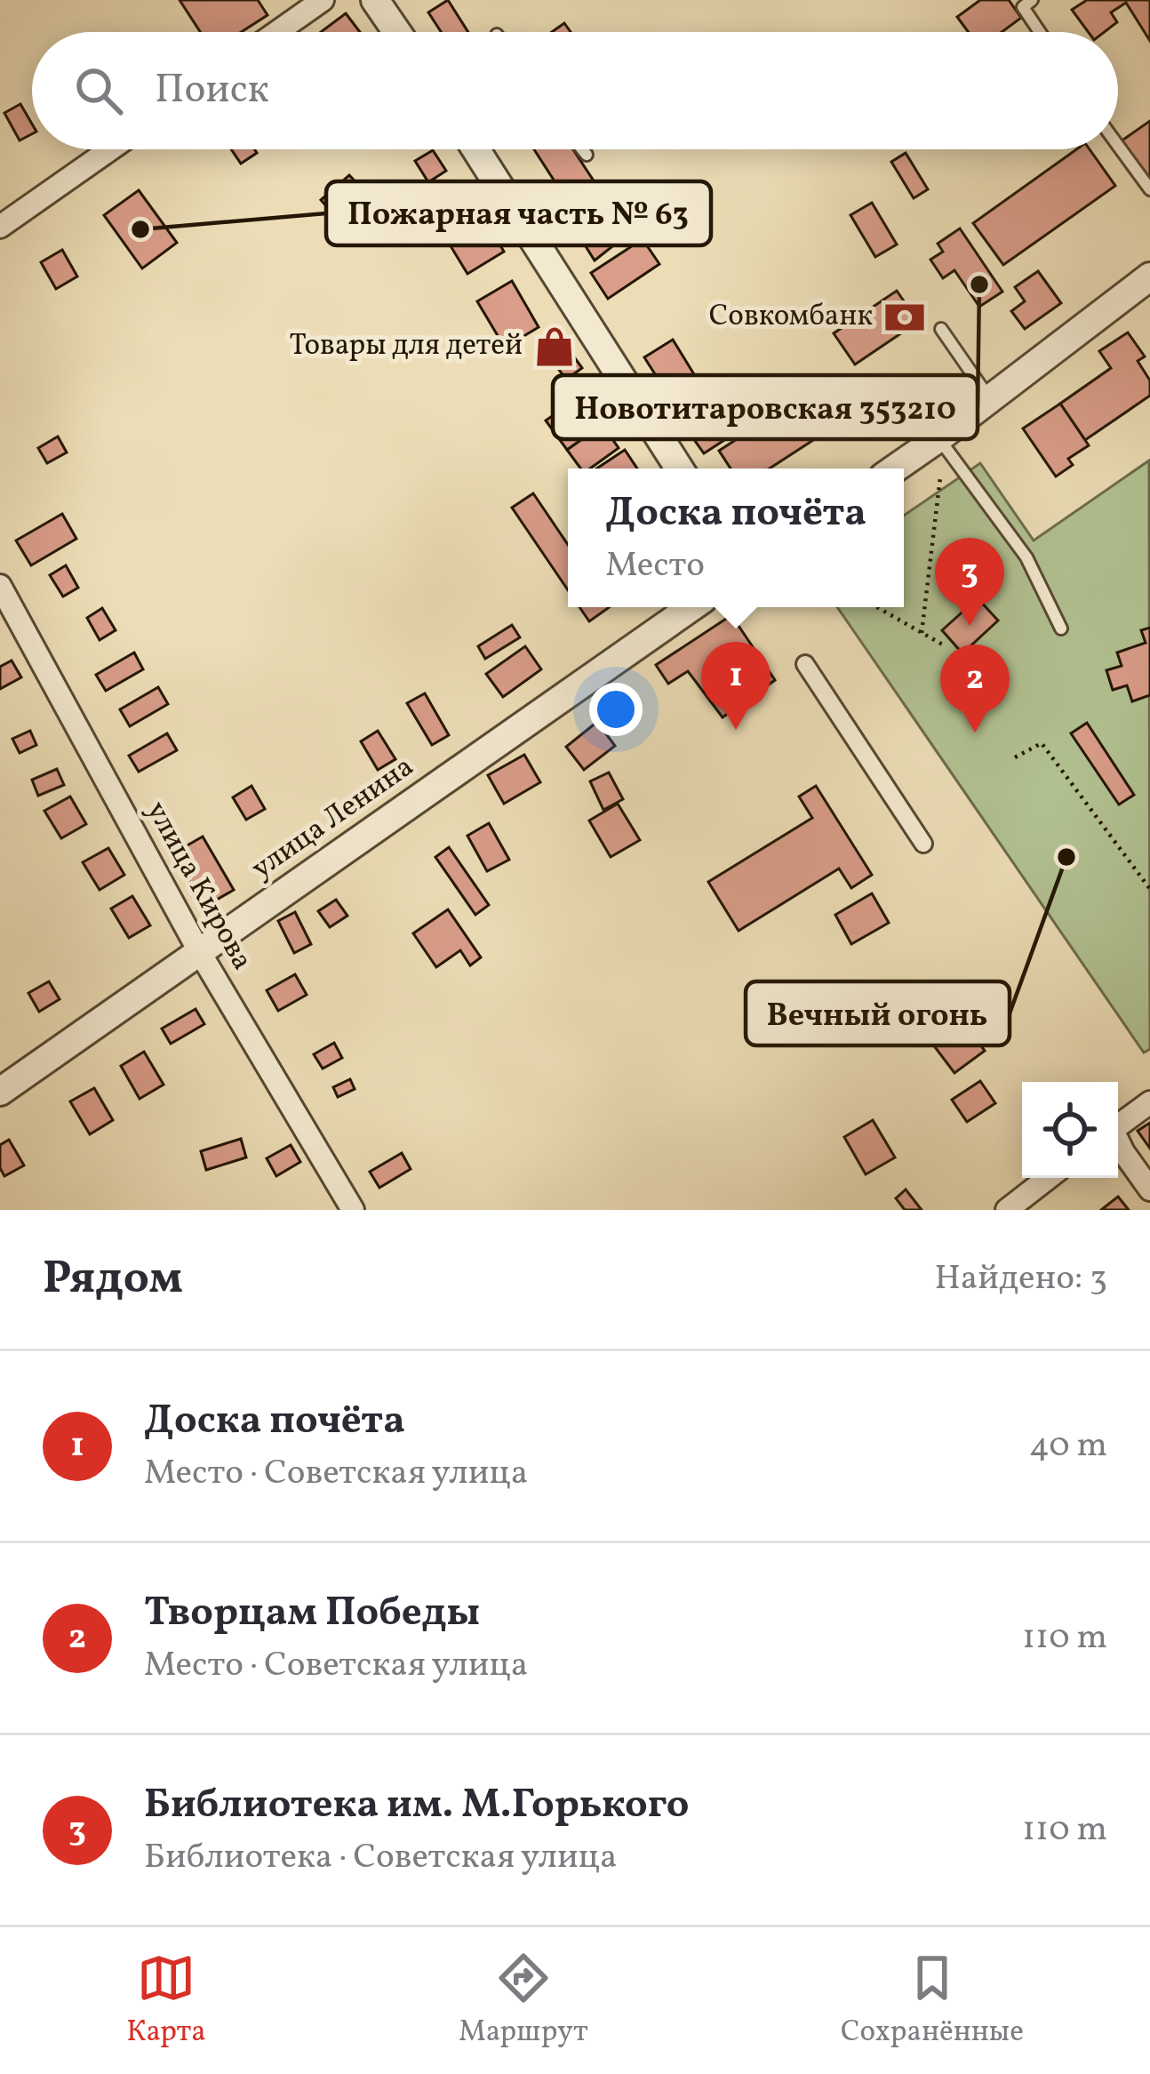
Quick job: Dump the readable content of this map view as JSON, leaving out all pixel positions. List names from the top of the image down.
{
  "streets": {
    "street": ["улица Ленина", "улица Кирова"]
  },
  "crossings": [
    ["улица Ленина", "улица Кирова"]
  ],
  "places": {
    "other": ["Пожарная часть № 63", "Новотитаровская 353210", "Вечный огонь"],
    "bank": ["Совкомбанк"],
    "shop": ["Товары для детей"]
  },
  "page": {
    "search": "Поиск",
    "popup": ["Доска почёта", "Место"],
    "pins": ["3", "1", "2"],
    "heading": ["Рядом", "Найдено: 3"],
    "list": [
      {
        "mark": "1",
        "name": "Доска почёта",
        "note": "Место · Советская улица",
        "value": "40 m"
      },
      {
        "mark": "2",
        "name": "Творцам Победы",
        "note": "Место · Советская улица",
        "value": "110 m"
      },
      {
        "mark": "3",
        "name": "Библиотека им. М.Горького",
        "note": "Библиотека · Советская улица",
        "value": "110 m"
      }
    ],
    "nav": ["Карта", "Маршрут", "Сохранённые"]
  }
}
